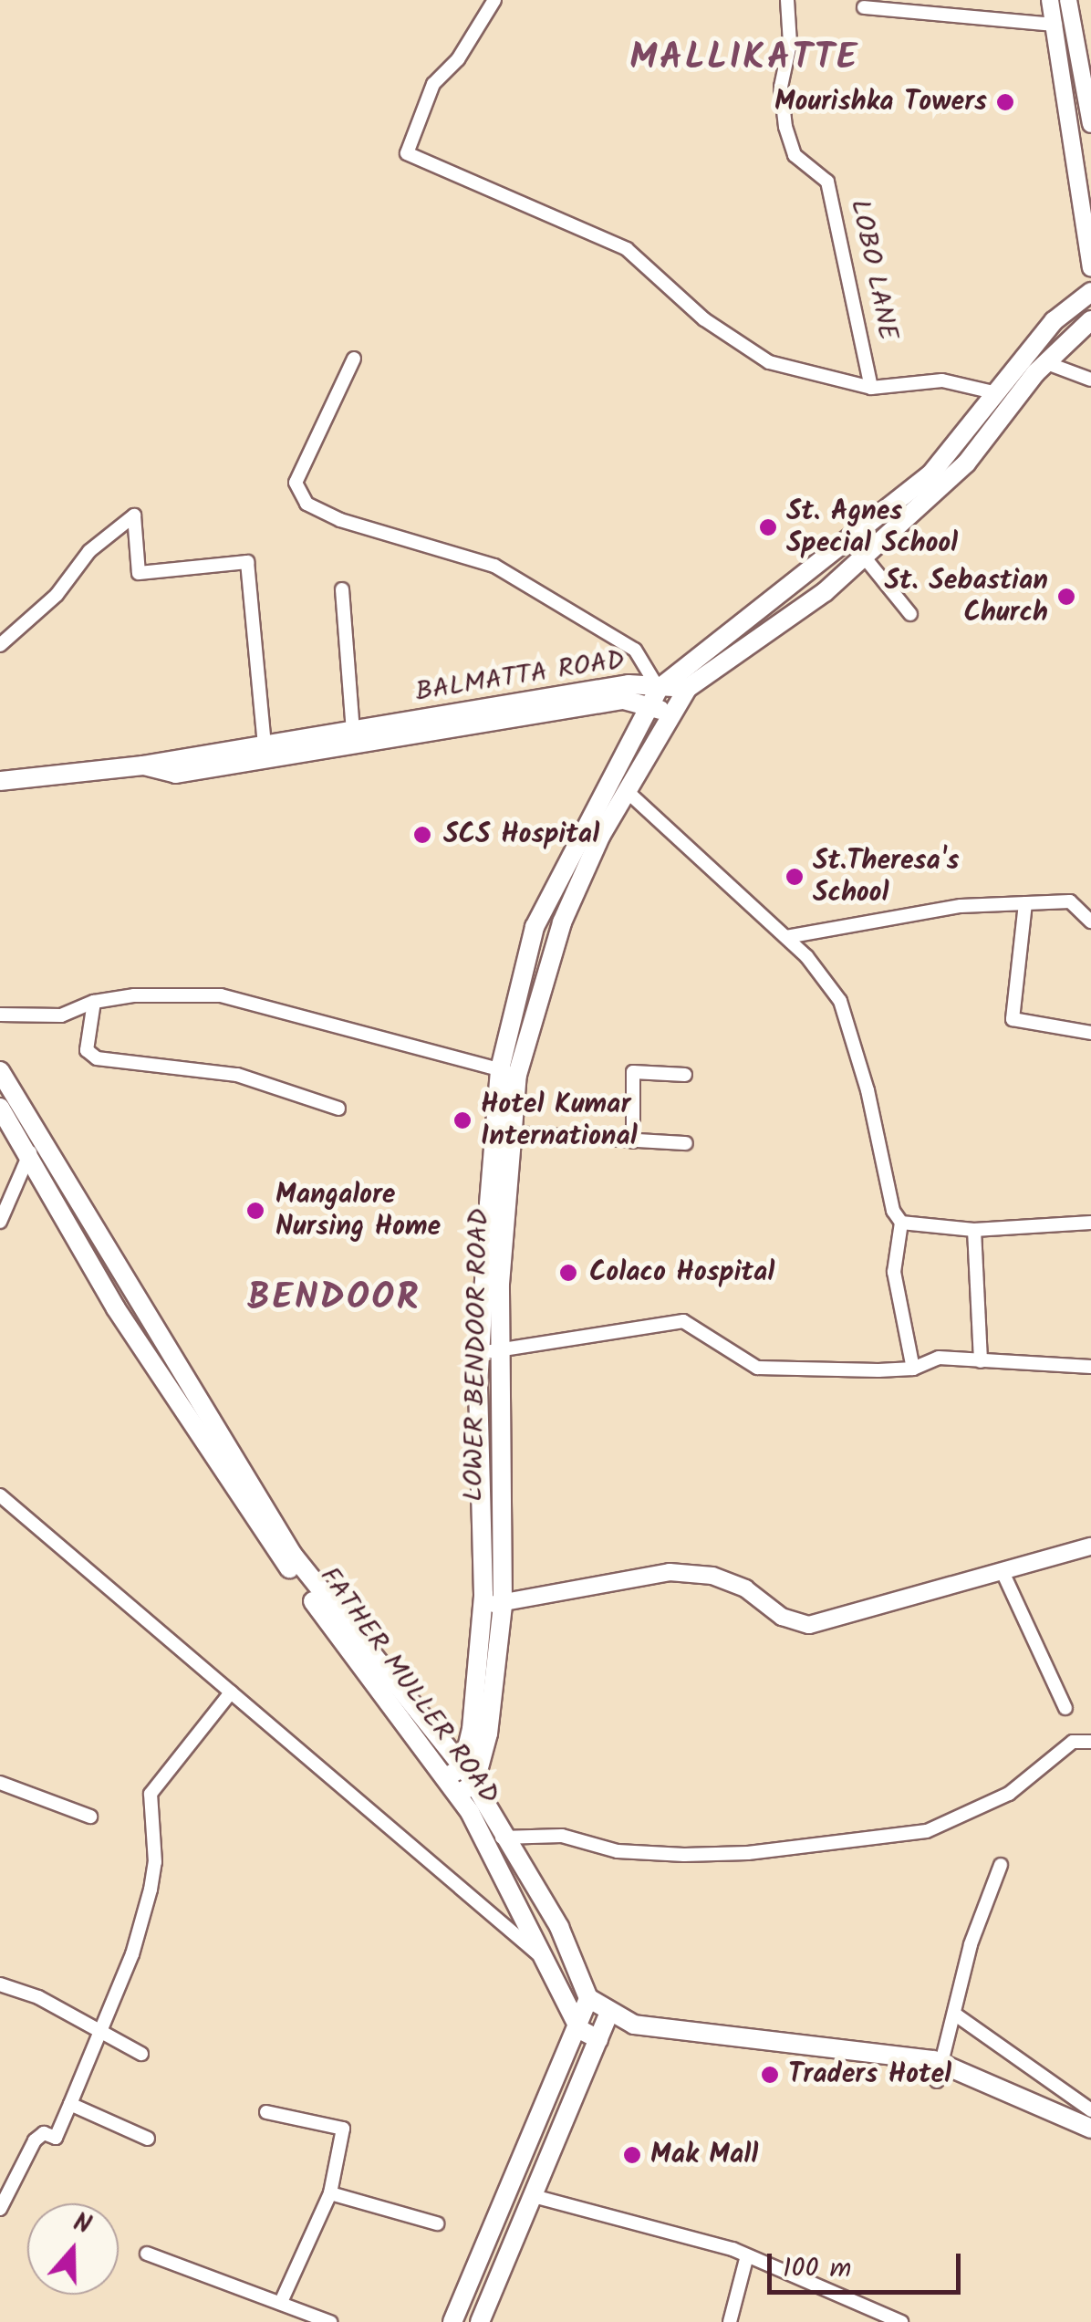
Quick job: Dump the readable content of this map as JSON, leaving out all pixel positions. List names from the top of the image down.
{
  "streets": {
    "main road": ["BALMATTA ROAD", "LOWER BENDOOR ROAD", "FATHER MULLER ROAD"],
    "street": ["LOBO LANE"]
  },
  "crossings": [
    ["BALMATTA ROAD", "LOWER BENDOOR ROAD"],
    ["LOWER BENDOOR ROAD", "FATHER MULLER ROAD"]
  ],
  "districts": ["MALLIKATTE", "BENDOOR"],
  "places": [
    "Mourishka Towers",
    "St. Agnes Special School",
    "St. Sebastian Church",
    "SCS Hospital",
    "St.Theresa's School",
    "Hotel Kumar International",
    "Mangalore Nursing Home",
    "Colaco Hospital",
    "Traders Hotel",
    "Mak Mall"
  ],
  "scale_bar": "100 m",
  "north": "top"
}
